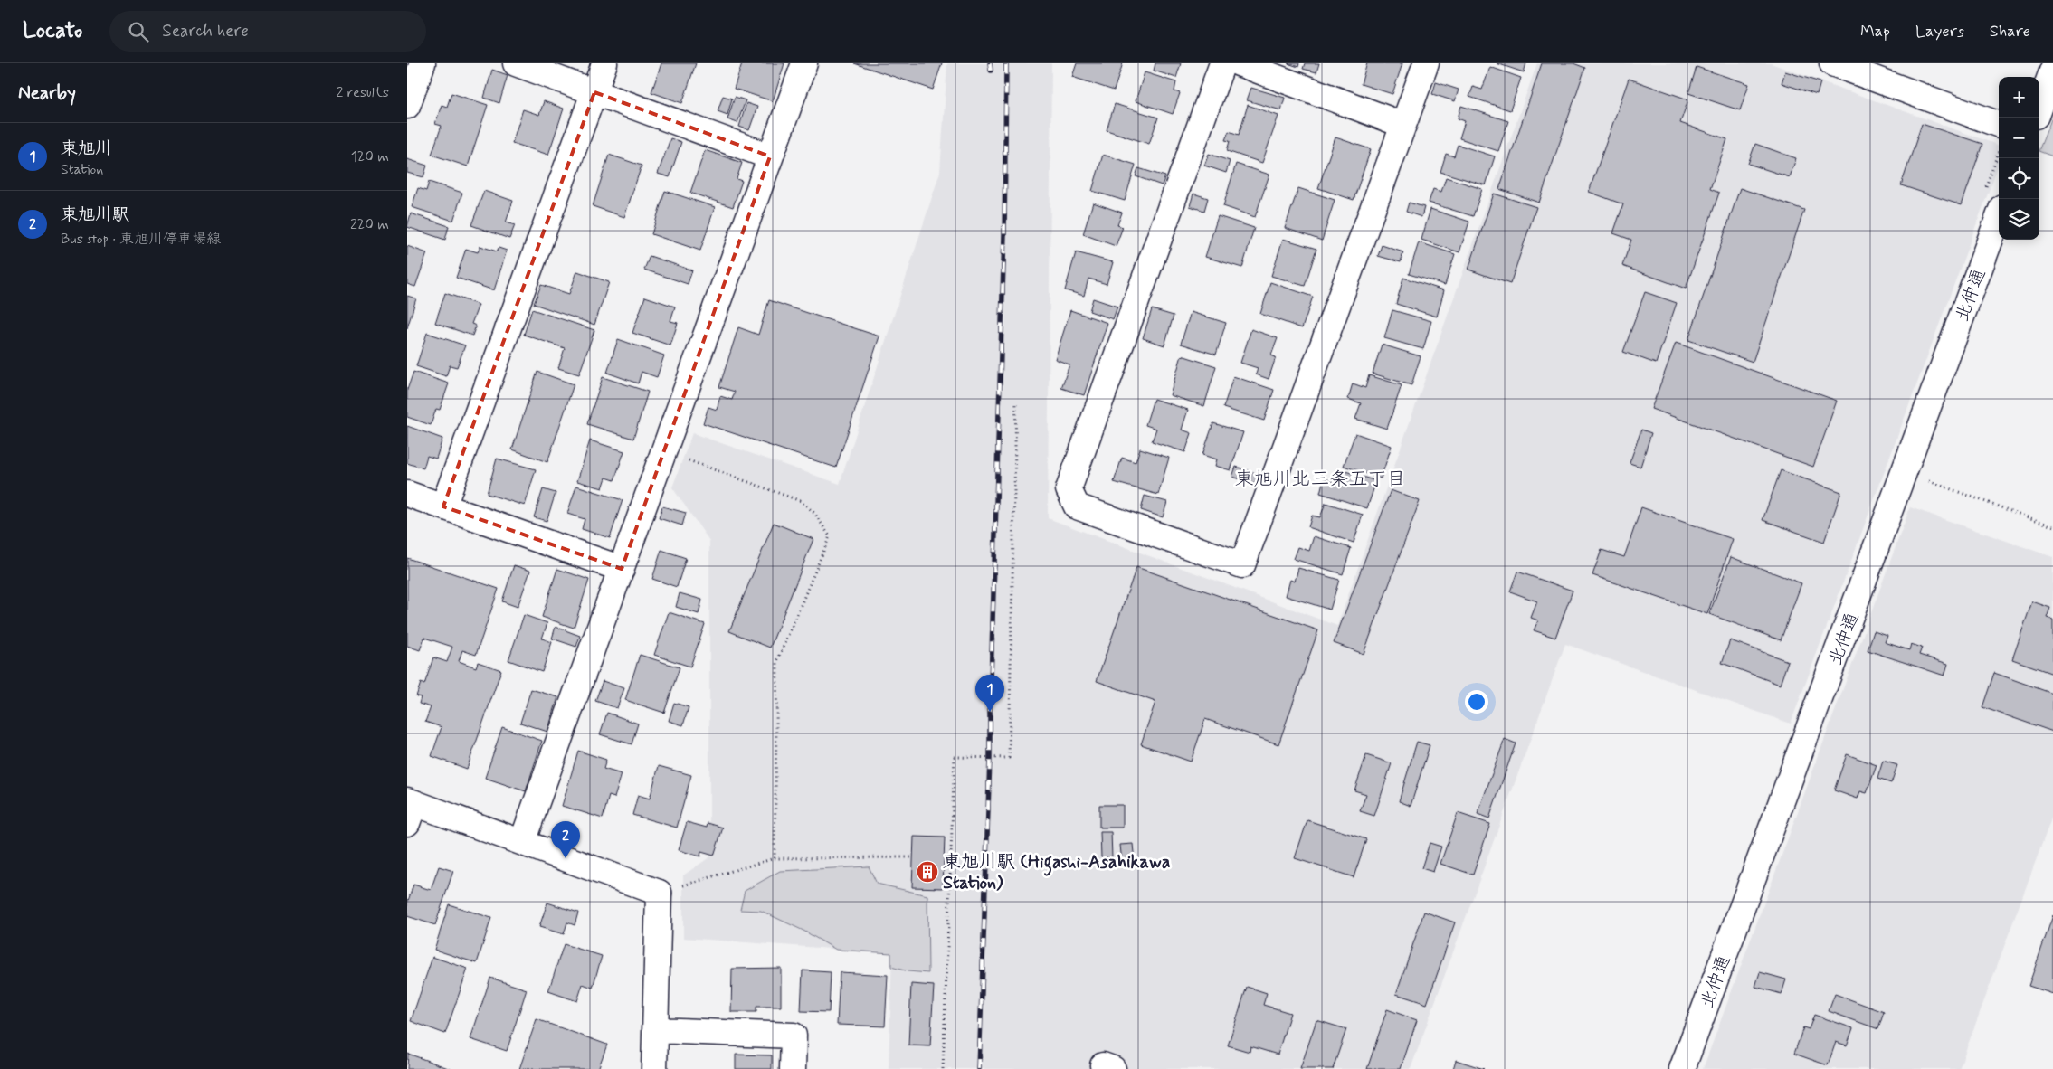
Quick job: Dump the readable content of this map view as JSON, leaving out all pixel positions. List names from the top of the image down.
{
  "streets": {
    "street": ["北仲通"]
  },
  "districts": ["東旭川北三条五丁目"],
  "places": {
    "building": ["東旭川駅 (Higashi-Asahikawa Station)"]
  },
  "page": {
    "header": "Locato",
    "search": "Search here",
    "nav": ["Map", "Layers", "Share"],
    "heading": ["Nearby", "2 results"],
    "map_buttons": ["+", "−"],
    "list": [
      {
        "mark": "1",
        "name": "東旭川",
        "note": "Station",
        "value": "120 m"
      },
      {
        "mark": "2",
        "name": "東旭川駅",
        "note": "Bus stop · 東旭川停車場線",
        "value": "220 m"
      }
    ],
    "pins": ["1", "2"]
  }
}
